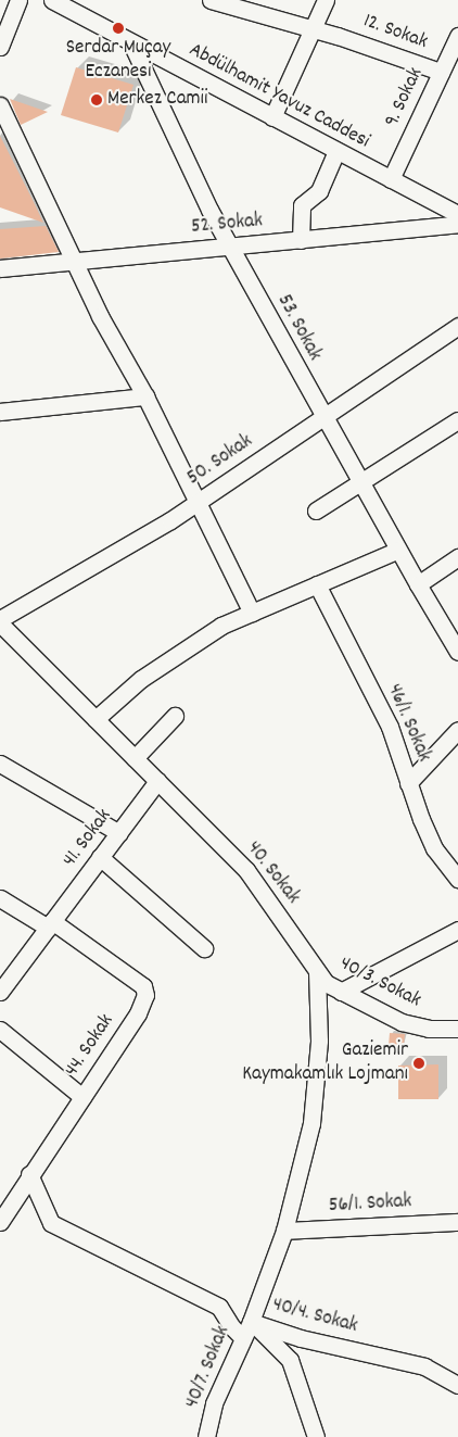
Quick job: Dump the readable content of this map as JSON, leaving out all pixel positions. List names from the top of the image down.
{
  "streets": {
    "street": [
      "12. Sokak",
      "Abdülhamit Yavuz Caddesi",
      "9. Sokak",
      "52. Sokak",
      "53. Sokak",
      "50. Sokak",
      "46/1. Sokak",
      "41. Sokak",
      "40. Sokak",
      "40/3. Sokak",
      "44. Sokak",
      "56/1. Sokak",
      "40/4. Sokak",
      "40/7. Sokak"
    ]
  },
  "crossings": [
    ["12. Sokak", "9. Sokak"],
    ["Abdülhamit Yavuz Caddesi", "9. Sokak"],
    ["Abdülhamit Yavuz Caddesi", "53. Sokak"],
    ["52. Sokak", "53. Sokak"],
    ["53. Sokak", "50. Sokak"],
    ["50. Sokak", "40. Sokak"],
    ["41. Sokak", "40. Sokak"],
    ["41. Sokak", "44. Sokak"],
    ["40. Sokak", "40/3. Sokak"],
    ["56/1. Sokak", "40/4. Sokak"],
    ["40/4. Sokak", "40/7. Sokak"]
  ],
  "places": ["Serdar Muçay Eczanesi", "Merkez Camii", "Gaziemir Kaymakamlık Lojmanı"]
}
